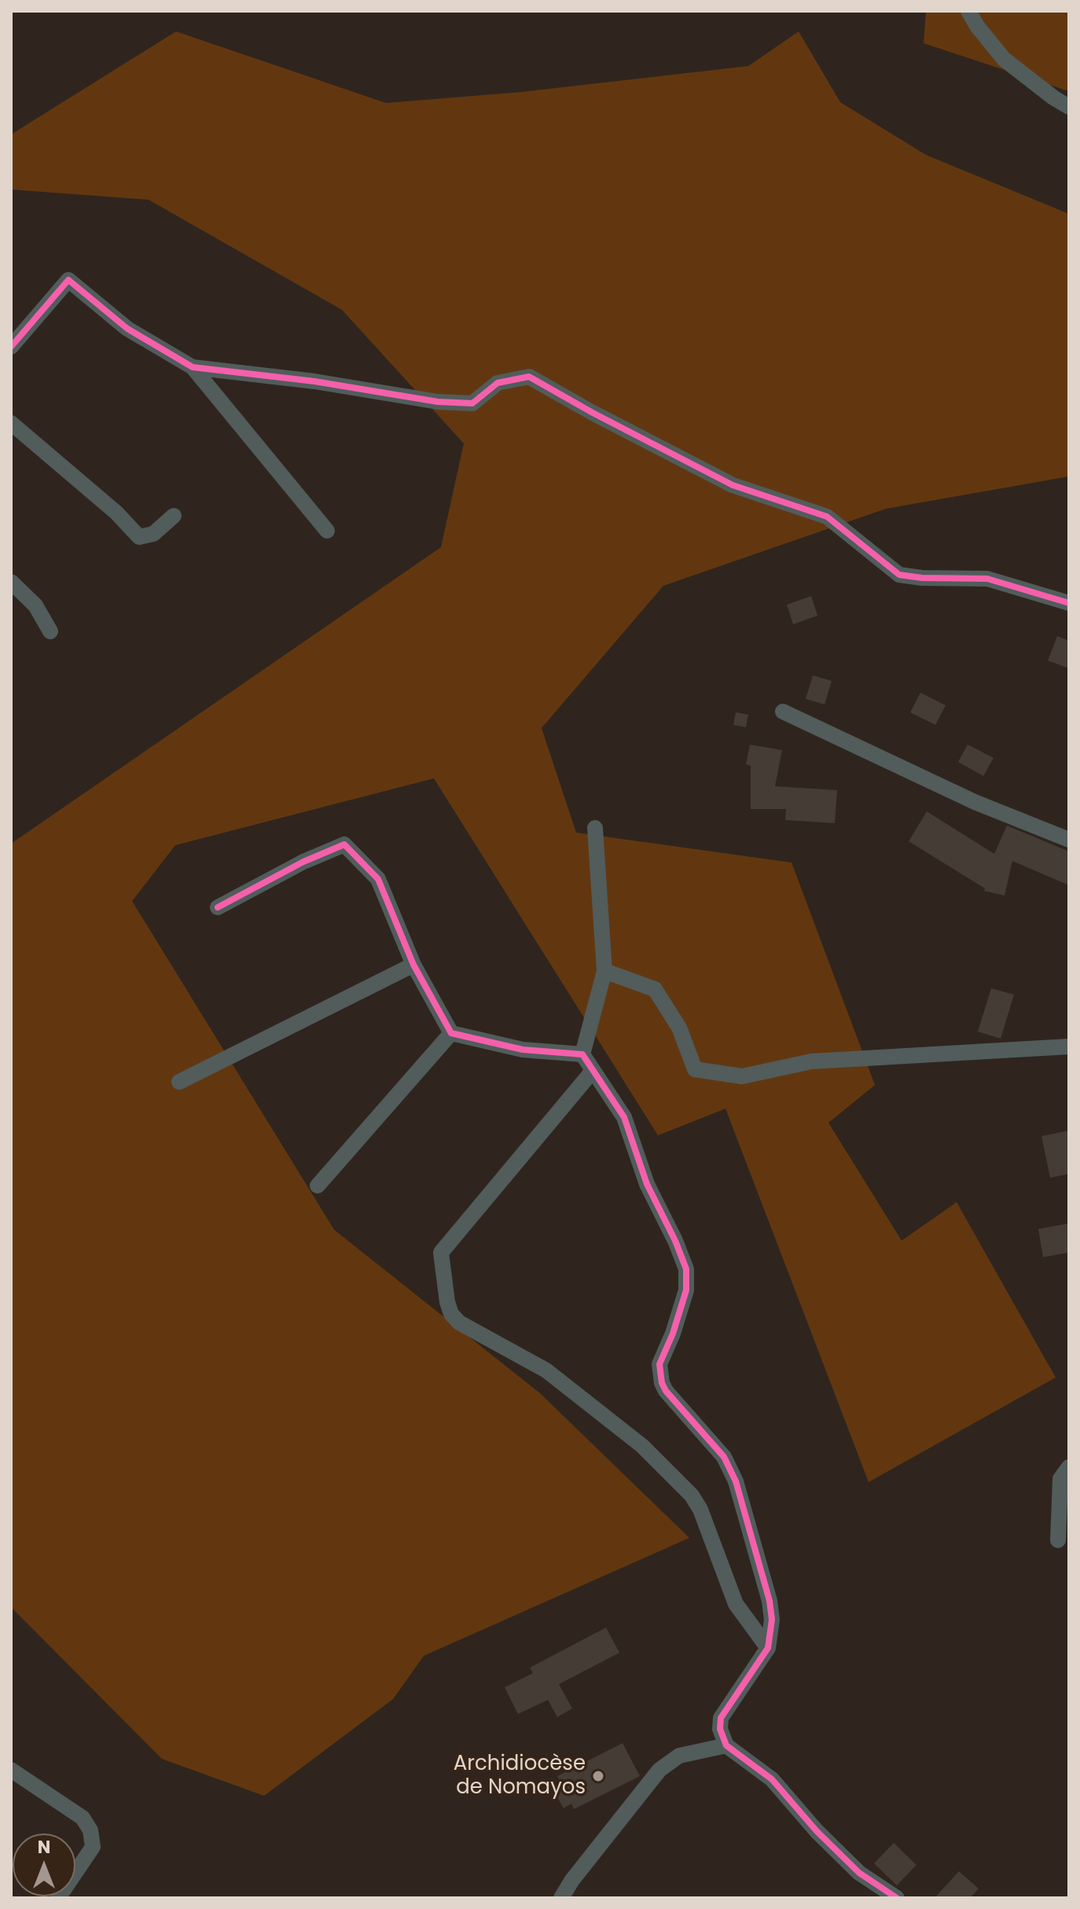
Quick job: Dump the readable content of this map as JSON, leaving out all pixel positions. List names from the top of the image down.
{
  "places": ["Archidiocèse de Nomayos"],
  "north": "top"
}
